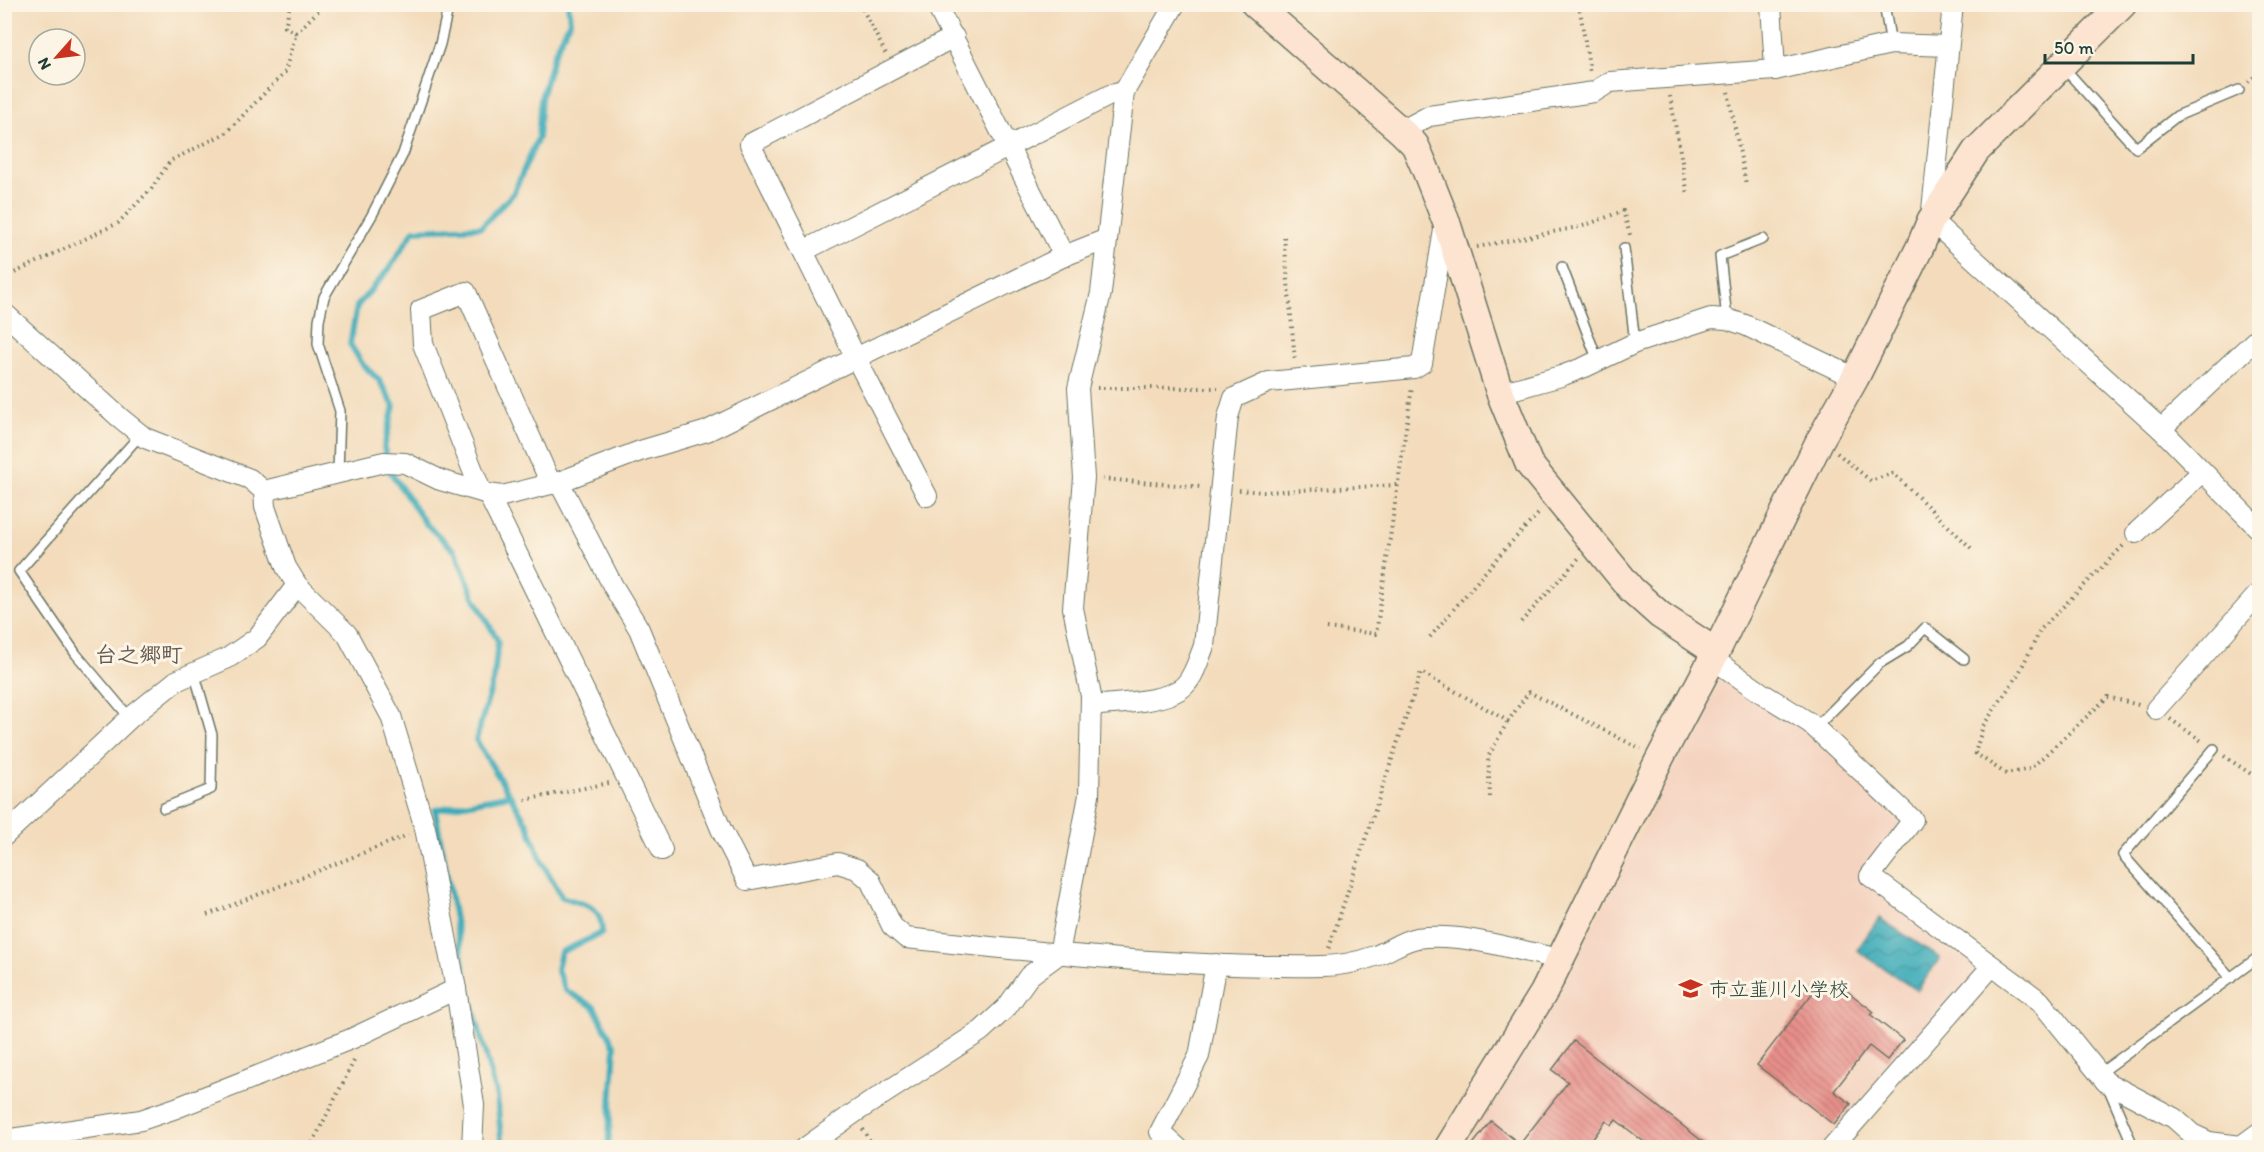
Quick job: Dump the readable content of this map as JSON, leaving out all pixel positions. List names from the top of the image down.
{
  "districts": ["台之郷町"],
  "places": {
    "school or university": ["市立韮川小学校"]
  },
  "scale_bar": "50 m",
  "north": "bottom left"
}
